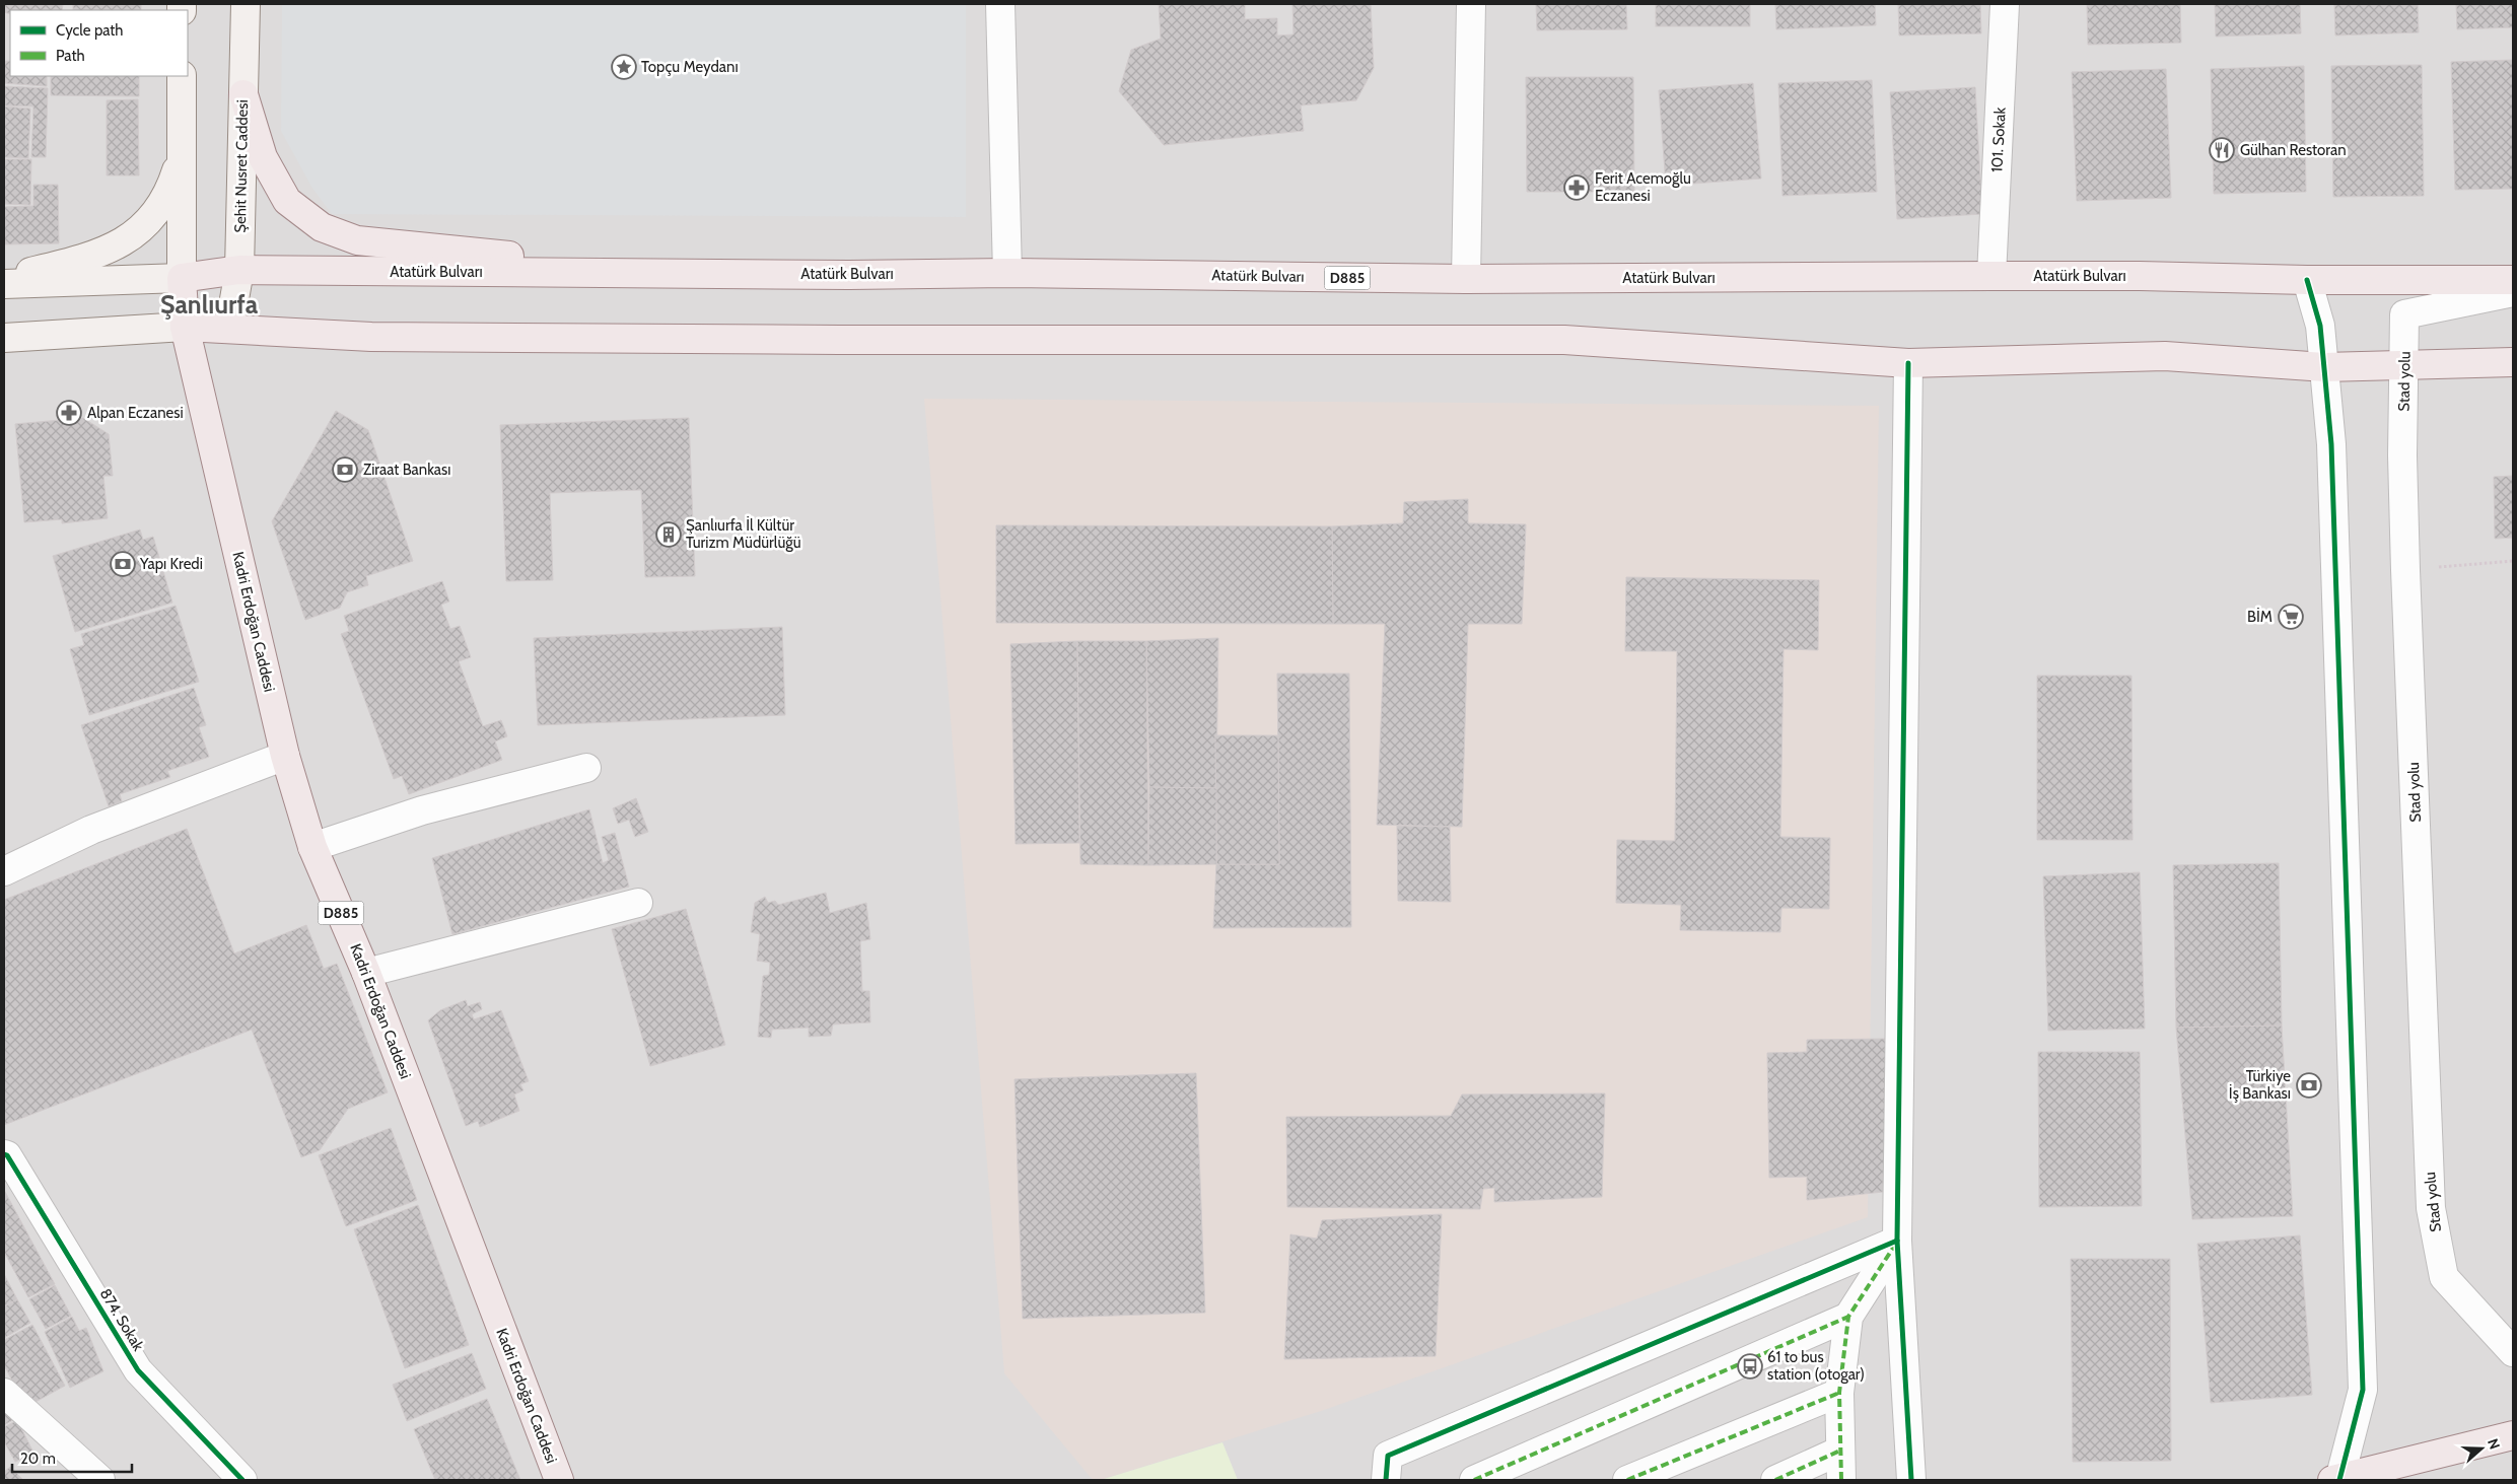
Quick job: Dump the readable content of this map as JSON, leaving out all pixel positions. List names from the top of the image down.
{
  "streets": {
    "main road": [
      "Şehit Nusret Caddesi",
      "Atatürk Bulvarı",
      "D885",
      "Kadri Erdoğan Caddesi"
    ],
    "street": ["101. Sokak", "Stad yolu", "874. Sokak"]
  },
  "crossings": [
    ["101. Sokak", "Atatürk Bulvarı"],
    ["Şehit Nusret Caddesi", "Atatürk Bulvarı"]
  ],
  "districts": ["Şanlıurfa"],
  "places": {
    "place": ["Topçu Meydanı"],
    "restaurant": ["Gülhan Restoran"],
    "pharmacy": ["Ferit Acemoğlu Eczanesi", "Alpan Eczanesi"],
    "bank": ["Ziraat Bankası", "Yapı Kredi", "Türkiye İş Bankası"],
    "building": ["Şanlıurfa İl Kültür Turizm Müdürlüğü"],
    "supermarket": ["BİM"],
    "bus stop": ["61 to bus station (otogar)"]
  },
  "legend": ["Cycle path", "Path"],
  "scale_bar": "20 m",
  "north": "right"
}
